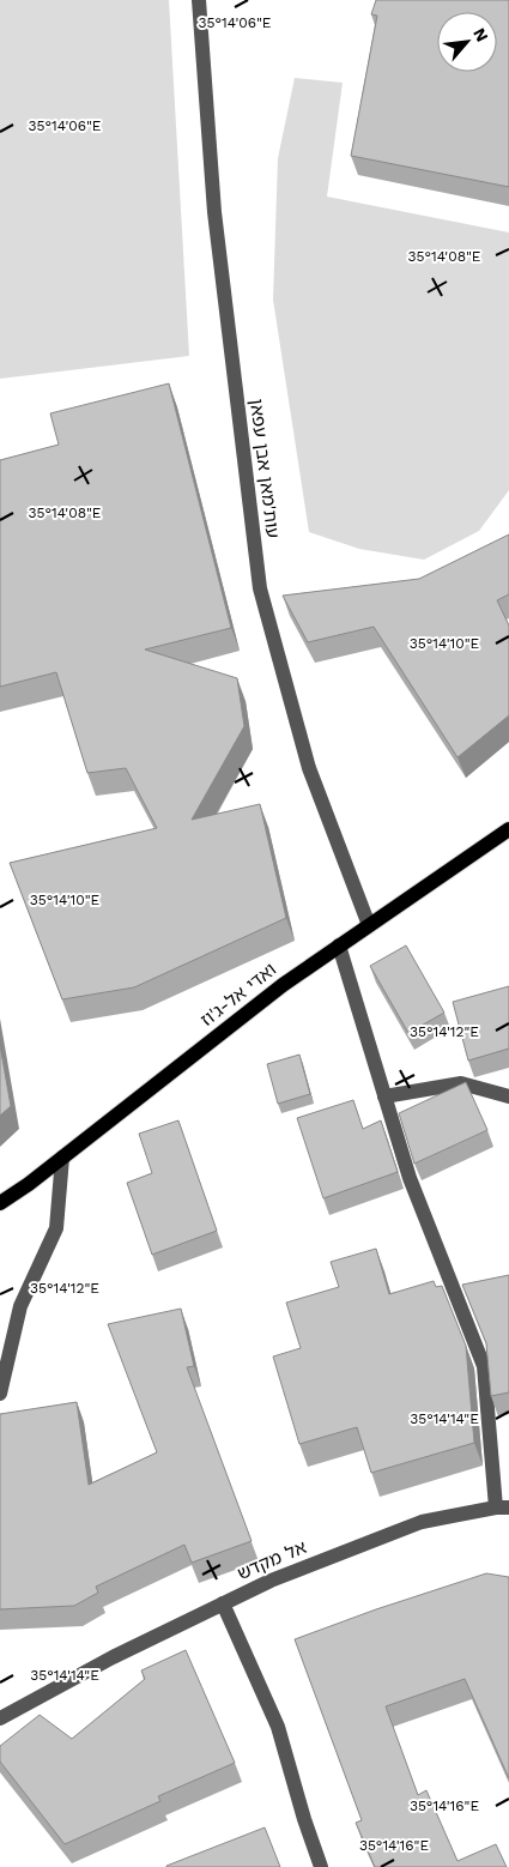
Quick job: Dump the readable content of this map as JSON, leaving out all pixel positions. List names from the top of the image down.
{
  "streets": {
    "main road": ["ואדי אל-ג'וז"],
    "street": ["עות'מאן אבן עפאן", "אל מקדש"]
  },
  "crossings": [
    ["עות'מאן אבן עפאן", "ואדי אל-ג'וז"]
  ],
  "north": "top right",
  "coordinates": [
    "35°14'06\"E",
    "35°14'08\"E",
    "35°14'10\"E",
    "35°14'12\"E",
    "35°14'14\"E",
    "35°14'16\"E"
  ]
}
